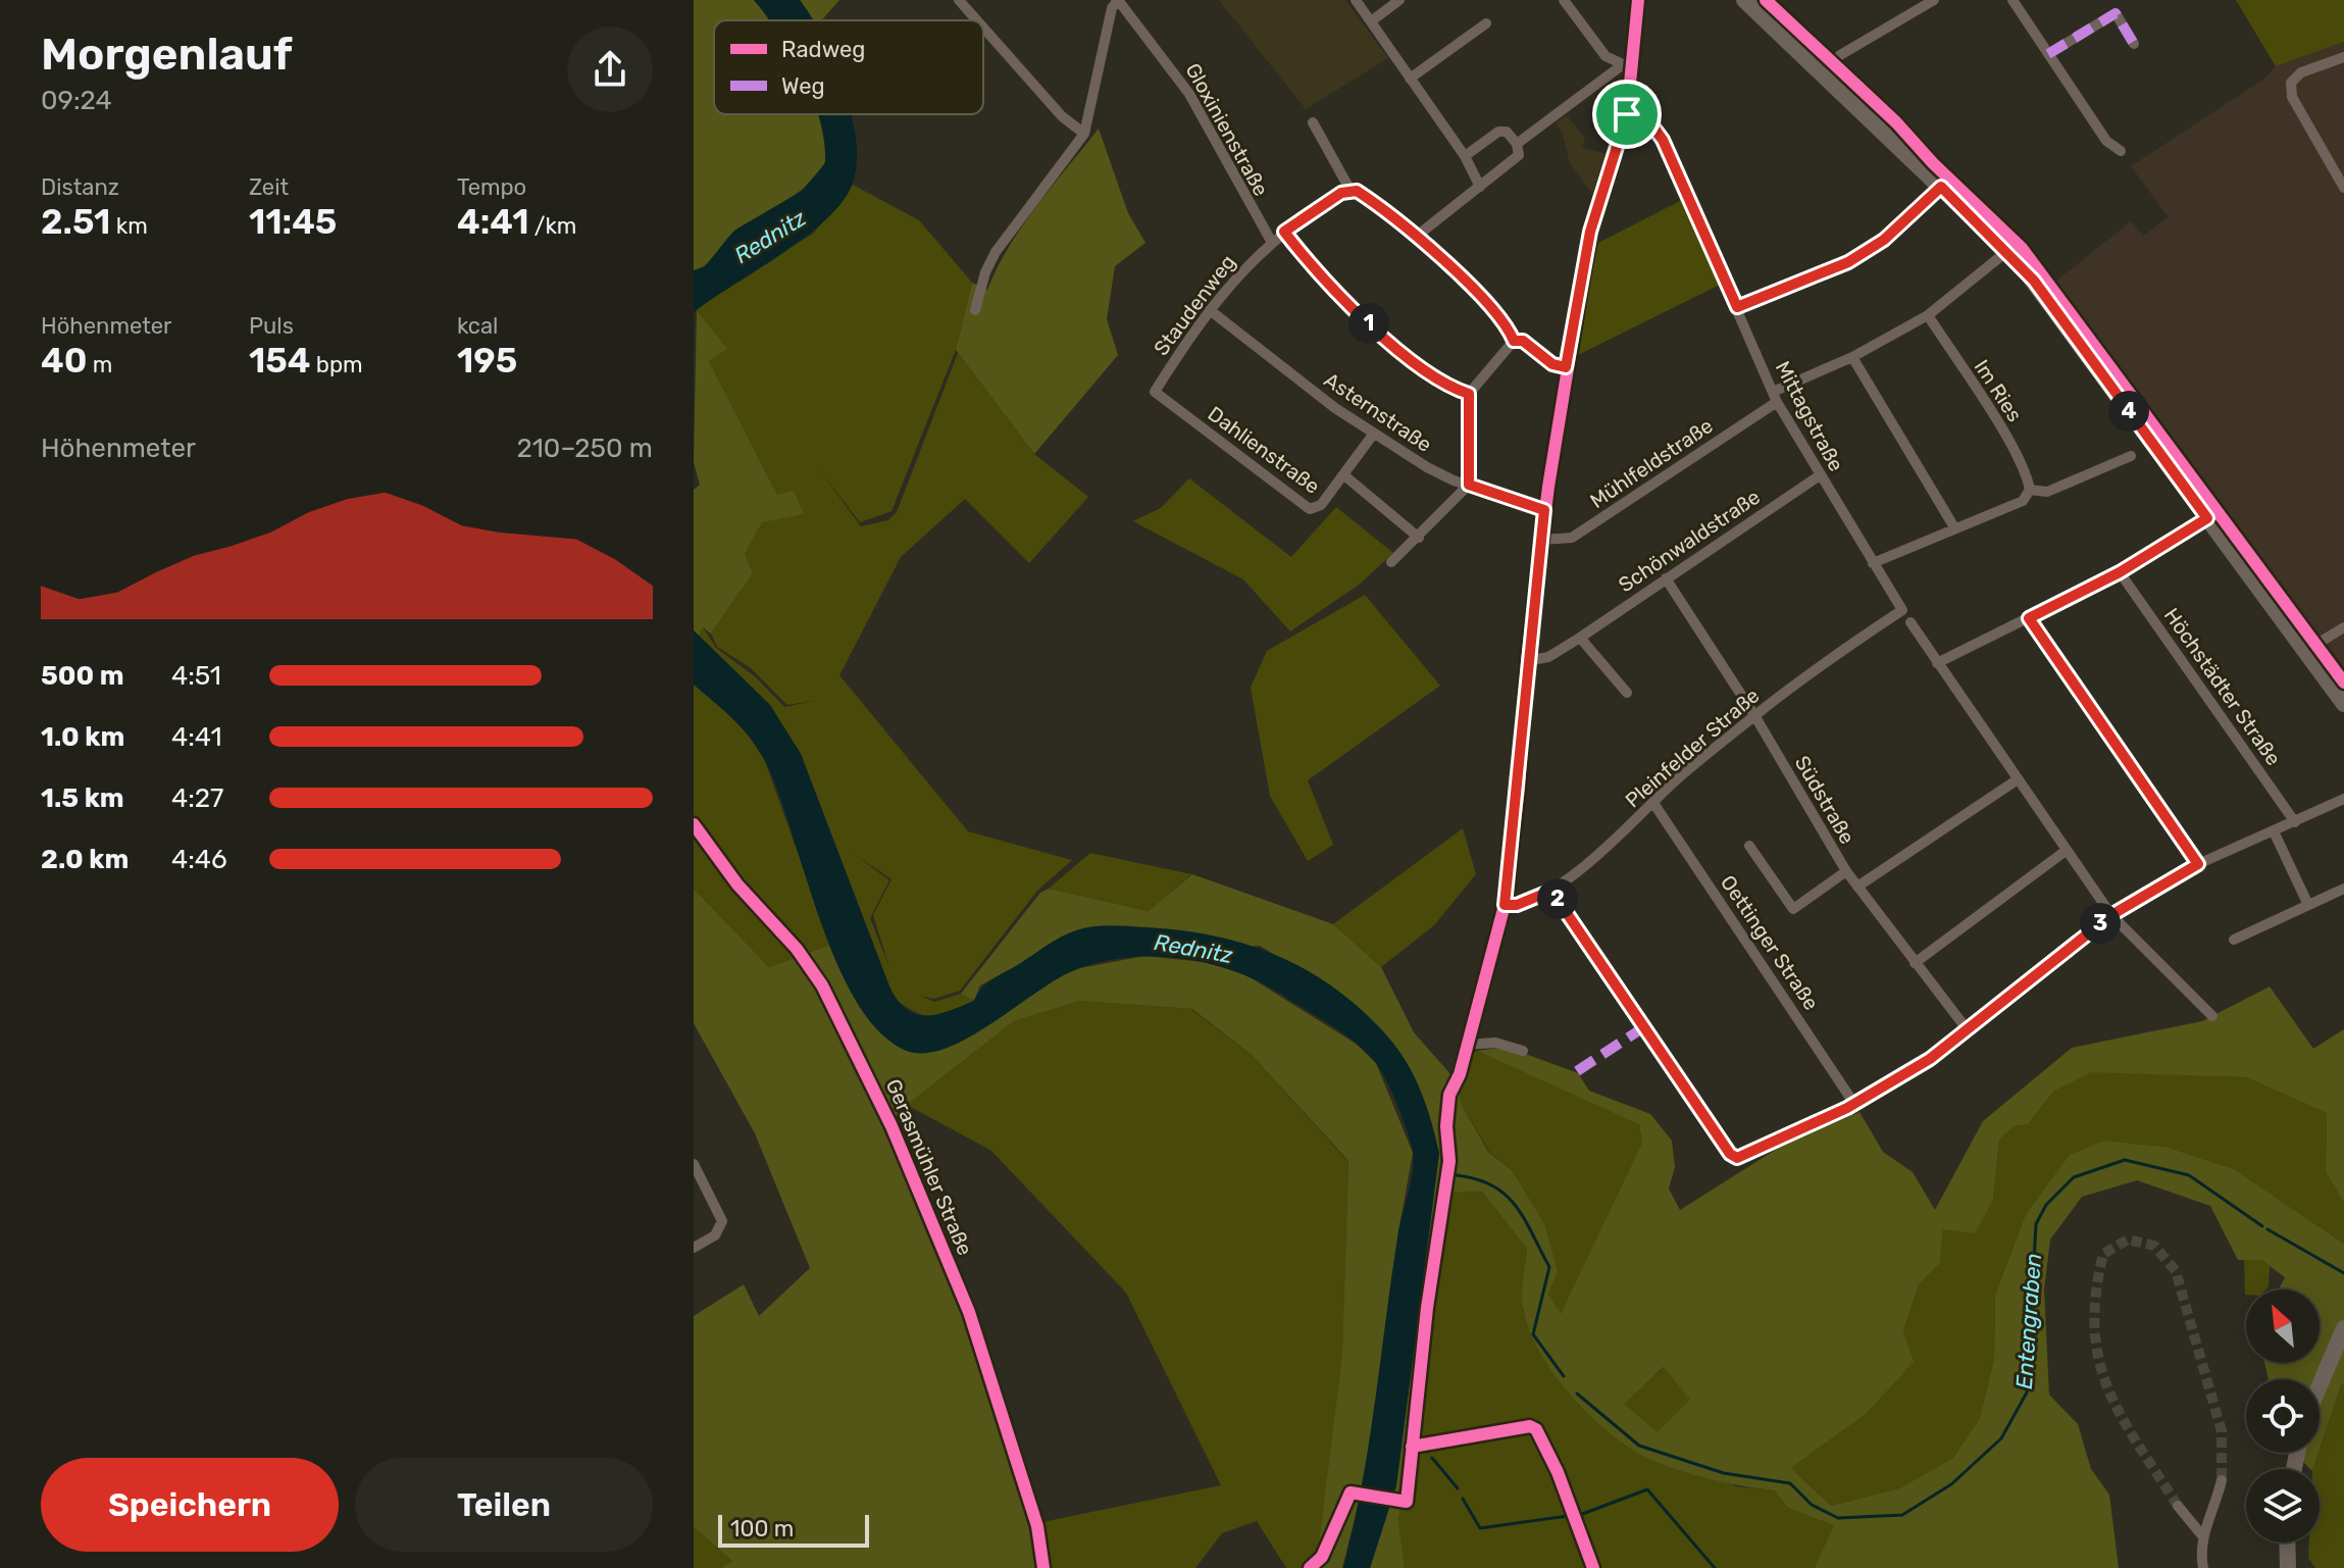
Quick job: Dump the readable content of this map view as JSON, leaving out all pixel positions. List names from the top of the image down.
{
  "streets": {
    "street": [
      "Gloxinienstraße",
      "Staudenweg",
      "Im Ries",
      "Asternstraße",
      "Mittagstraße",
      "Dahlienstraße",
      "Mühlfeldstraße",
      "Schönwaldstraße",
      "Höchstädter Straße",
      "Pleinfelder Straße",
      "Südstraße",
      "Oettinger Straße",
      "Gerasmühler Straße"
    ]
  },
  "crossings": [
    ["Gloxinienstraße", "Staudenweg"],
    ["Staudenweg", "Asternstraße"],
    ["Staudenweg", "Dahlienstraße"],
    ["Im Ries", "Mühlfeldstraße"],
    ["Asternstraße", "Dahlienstraße"],
    ["Mittagstraße", "Mühlfeldstraße"],
    ["Mittagstraße", "Schönwaldstraße"],
    ["Mittagstraße", "Pleinfelder Straße"],
    ["Schönwaldstraße", "Südstraße"],
    ["Pleinfelder Straße", "Südstraße"],
    ["Pleinfelder Straße", "Oettinger Straße"]
  ],
  "water": ["Rednitz", "Entengraben"],
  "legend": ["Radweg", "Weg"],
  "scale_bar": "100 m",
  "north": "top left",
  "page": {
    "heading": ["Morgenlauf", "09:24"],
    "stats": [
      ["Distanz", "2.51 km"],
      ["Zeit", "11:45"],
      ["Tempo", "4:41 /km"],
      ["Höhenmeter", "40 m"],
      ["Puls", "154 bpm"],
      ["kcal", "195"]
    ],
    "pins": [
      "1",
      "4",
      "2",
      "3"
    ],
    "chart": ["Höhenmeter", "210–250 m"],
    "list": [
      {
        "name": "500 m",
        "note": "4:51"
      },
      {
        "name": "1.0 km",
        "note": "4:41"
      },
      {
        "name": "1.5 km",
        "note": "4:27"
      },
      {
        "name": "2.0 km",
        "note": "4:46"
      }
    ],
    "buttons": ["Speichern", "Teilen"],
    "scale": "100 m"
  }
}
